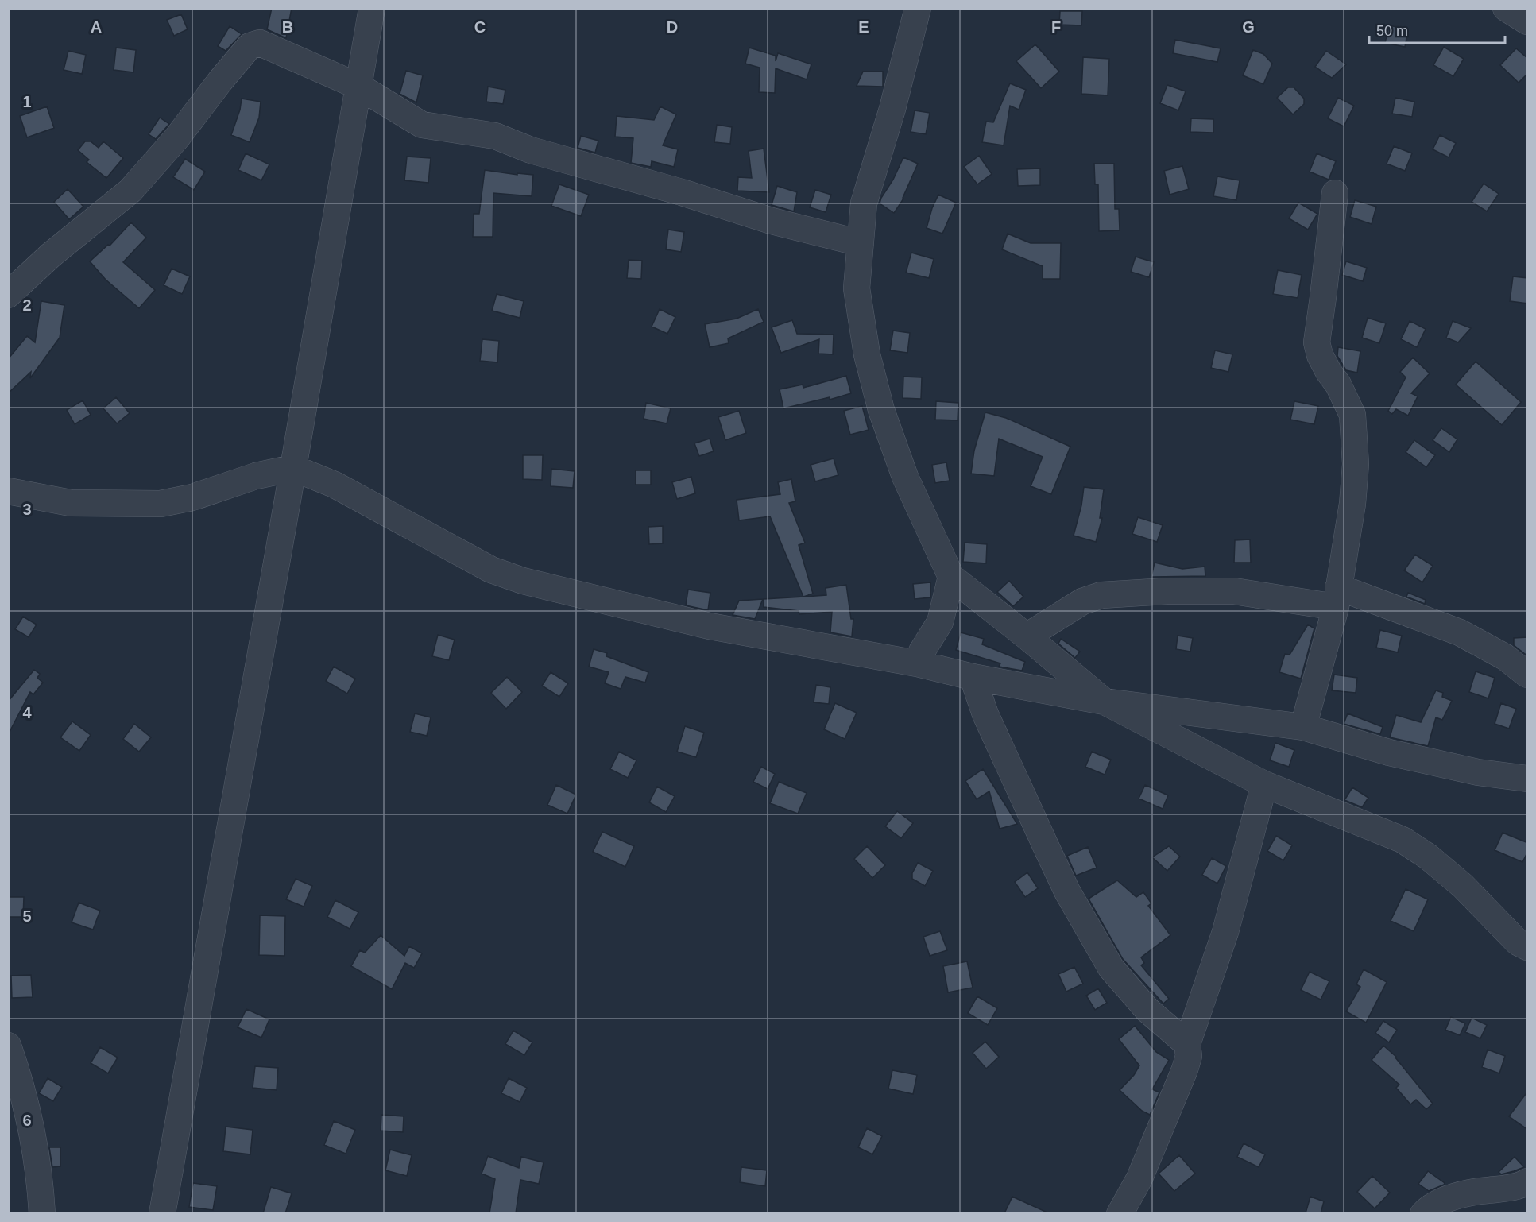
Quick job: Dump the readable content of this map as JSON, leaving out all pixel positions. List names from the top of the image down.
{
  "scale_bar": "50 m",
  "grid": {
    "columns": [
      "A",
      "B",
      "C",
      "D",
      "E",
      "F",
      "G"
    ],
    "rows": [
      "1",
      "2",
      "3",
      "4",
      "5",
      "6"
    ]
  }
}
